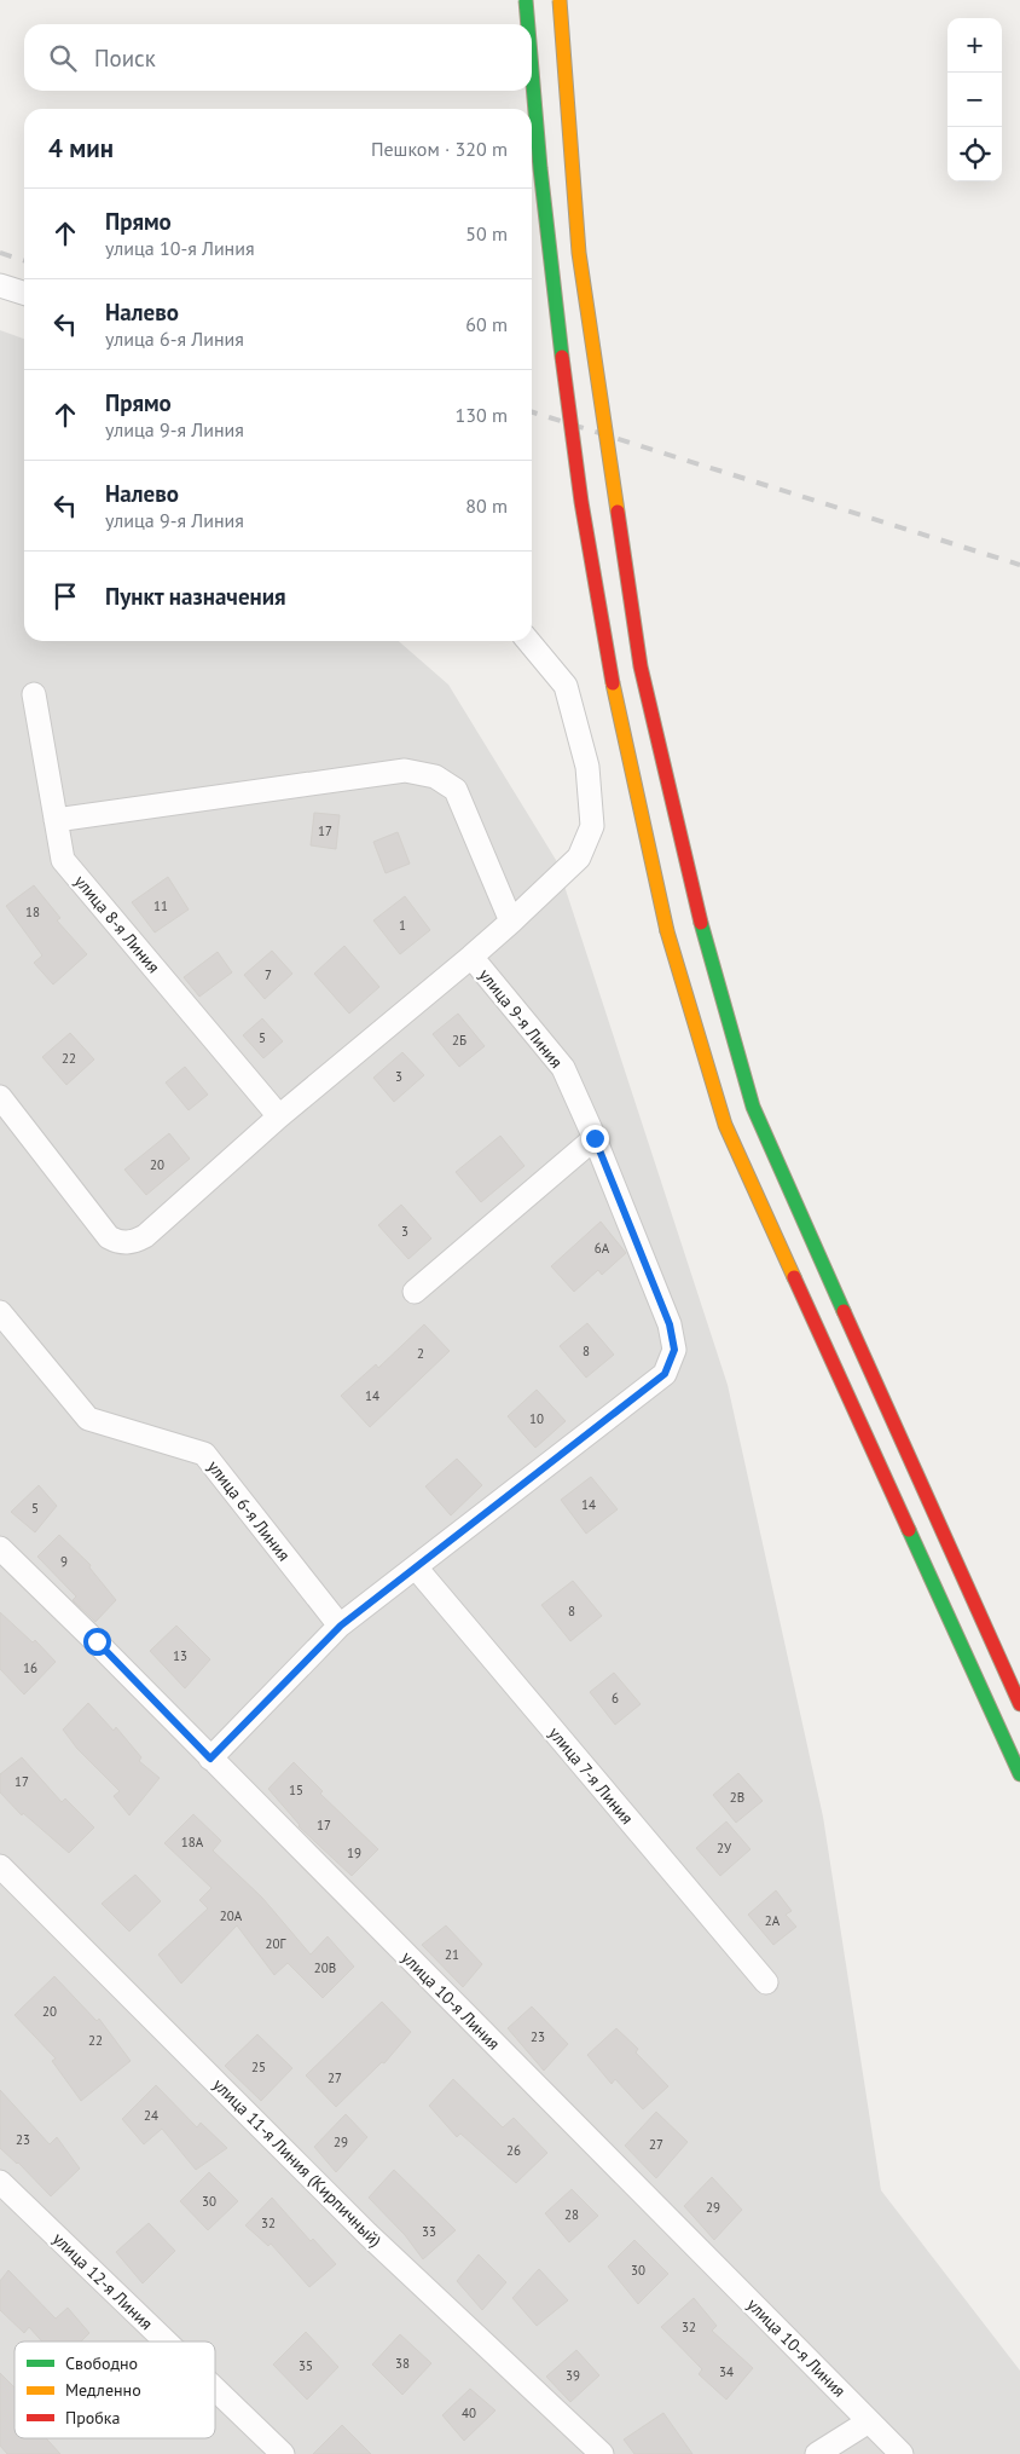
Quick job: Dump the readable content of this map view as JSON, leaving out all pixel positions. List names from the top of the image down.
{
  "streets": {
    "street": [
      "улица 8-я Линия",
      "улица 9-я Линия",
      "улица 6-я Линия",
      "улица 7-я Линия",
      "улица 10-я Линия",
      "улица 11-я Линия (Кирпичный)",
      "улица 12-я Линия"
    ]
  },
  "crossings": [
    ["улица 9-я Линия", "улица 6-я Линия"],
    ["улица 9-я Линия", "улица 7-я Линия"]
  ],
  "house_numbers": [
    "17",
    "11",
    "18",
    "1",
    "7",
    "5",
    "2Б",
    "22",
    "3",
    "20",
    "3",
    "6А",
    "8",
    "2",
    "14",
    "10",
    "14",
    "5",
    "9",
    "8",
    "13",
    "16",
    "6",
    "17",
    "15",
    "2В",
    "17",
    "18А",
    "2У",
    "19",
    "20А",
    "2А",
    "20Г",
    "21",
    "20В",
    "20",
    "23",
    "22",
    "25",
    "27",
    "24",
    "23",
    "29",
    "27",
    "26",
    "30",
    "29",
    "28",
    "32",
    "33",
    "30",
    "32",
    "38",
    "35",
    "34",
    "39",
    "40"
  ],
  "legend": ["Свободно", "Медленно", "Пробка"],
  "page": {
    "map_buttons": ["+", "−"],
    "search": "Поиск",
    "heading": ["4 мин", "Пешком · 320 m"],
    "list": [
      ["Прямо", "улица 10-я Линия", "50 m"],
      ["Налево", "улица 6-я Линия", "60 m"],
      ["Прямо", "улица 9-я Линия", "130 m"],
      ["Налево", "улица 9-я Линия", "80 m"],
      "Пункт назначения"
    ]
  }
}
